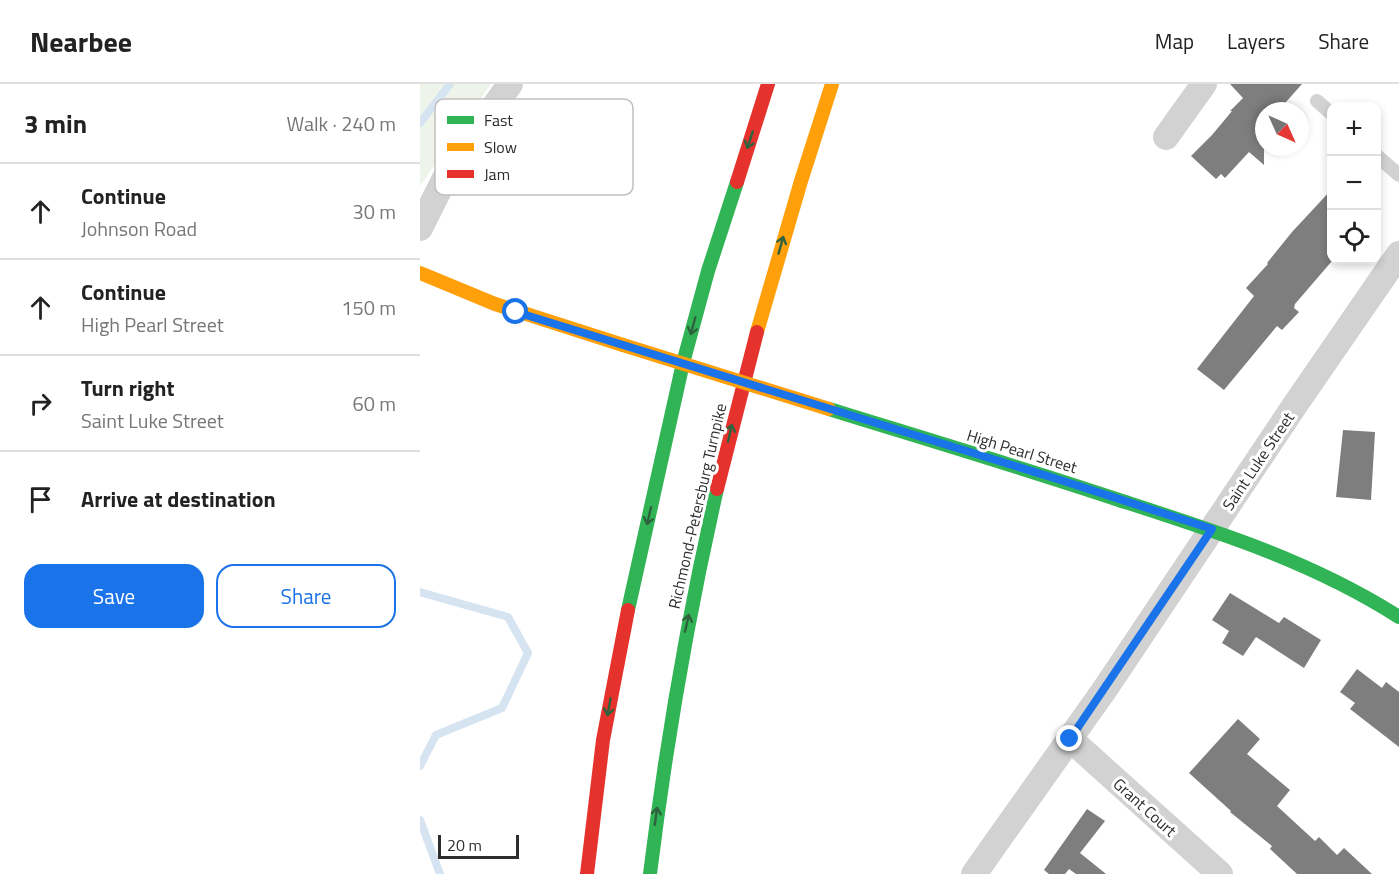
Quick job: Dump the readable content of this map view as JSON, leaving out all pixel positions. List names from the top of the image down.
{
  "streets": {
    "main road": ["High Pearl Street", "Richmond-Petersburg Turnpike"],
    "street": ["Saint Luke Street", "Grant Court"]
  },
  "crossings": [
    ["High Pearl Street", "Saint Luke Street"],
    ["Saint Luke Street", "Grant Court"]
  ],
  "legend": ["Fast", "Slow", "Jam"],
  "scale_bar": "20 m",
  "north": "bottom right",
  "page": {
    "header": "Nearbee",
    "nav": ["Map", "Layers", "Share"],
    "heading": ["3 min", "Walk · 240 m"],
    "map_buttons": ["+", "−"],
    "list": [
      ["Continue", "Johnson Road", "30 m"],
      ["Continue", "High Pearl Street", "150 m"],
      ["Turn right", "Saint Luke Street", "60 m"],
      "Arrive at destination"
    ],
    "buttons": ["Save", "Share"],
    "scale": "20 m"
  }
}
